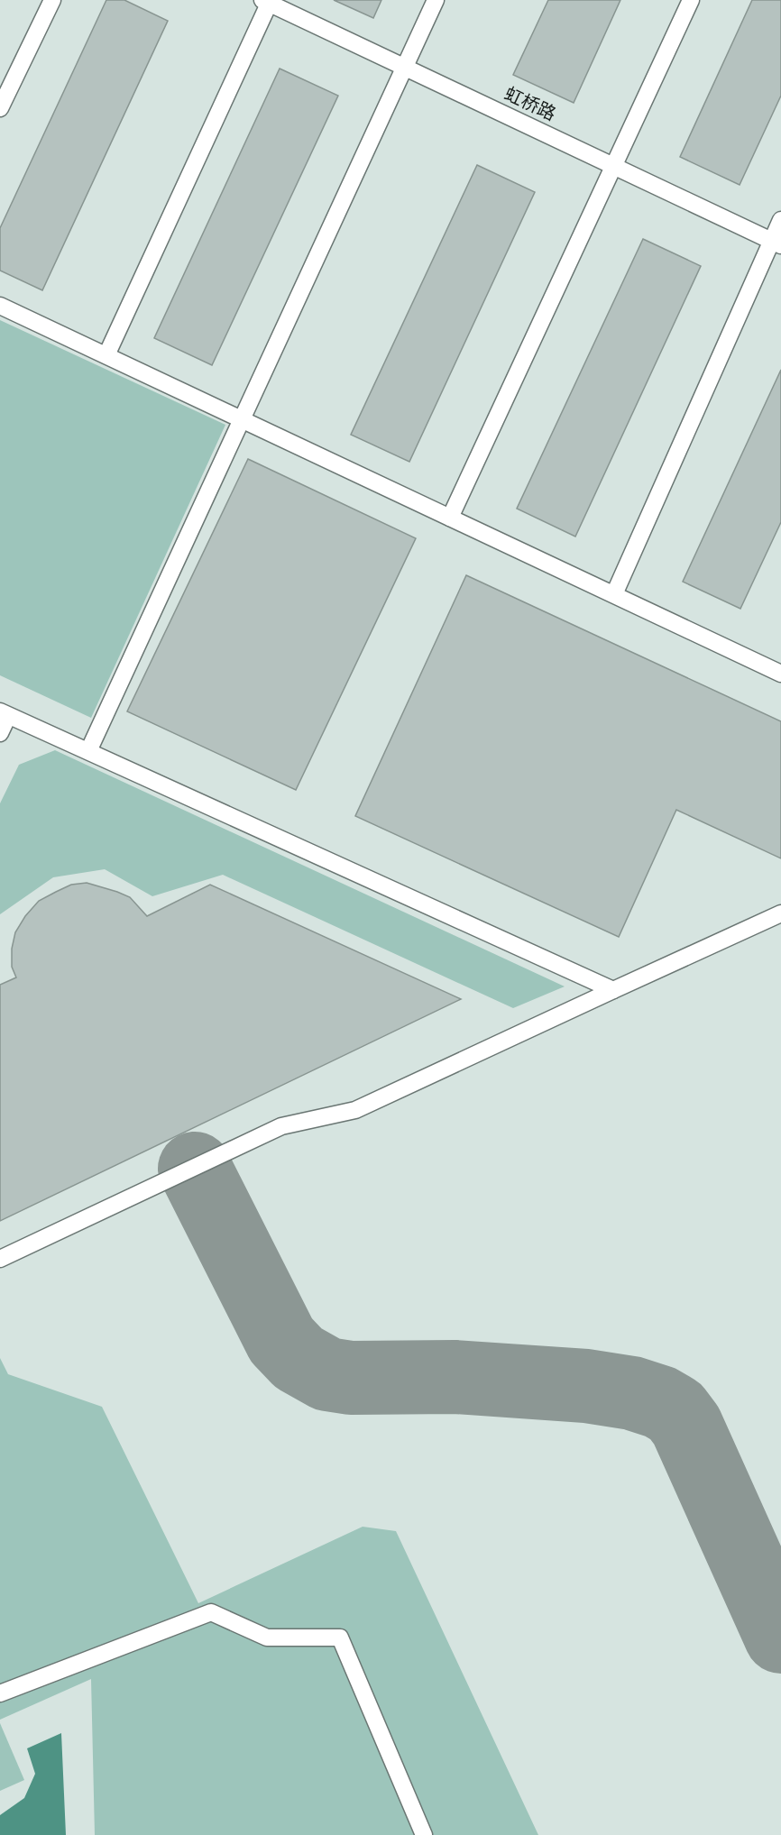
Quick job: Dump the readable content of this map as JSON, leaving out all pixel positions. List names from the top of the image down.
{
  "streets": {
    "lane": ["虹桥路"]
  }
}
